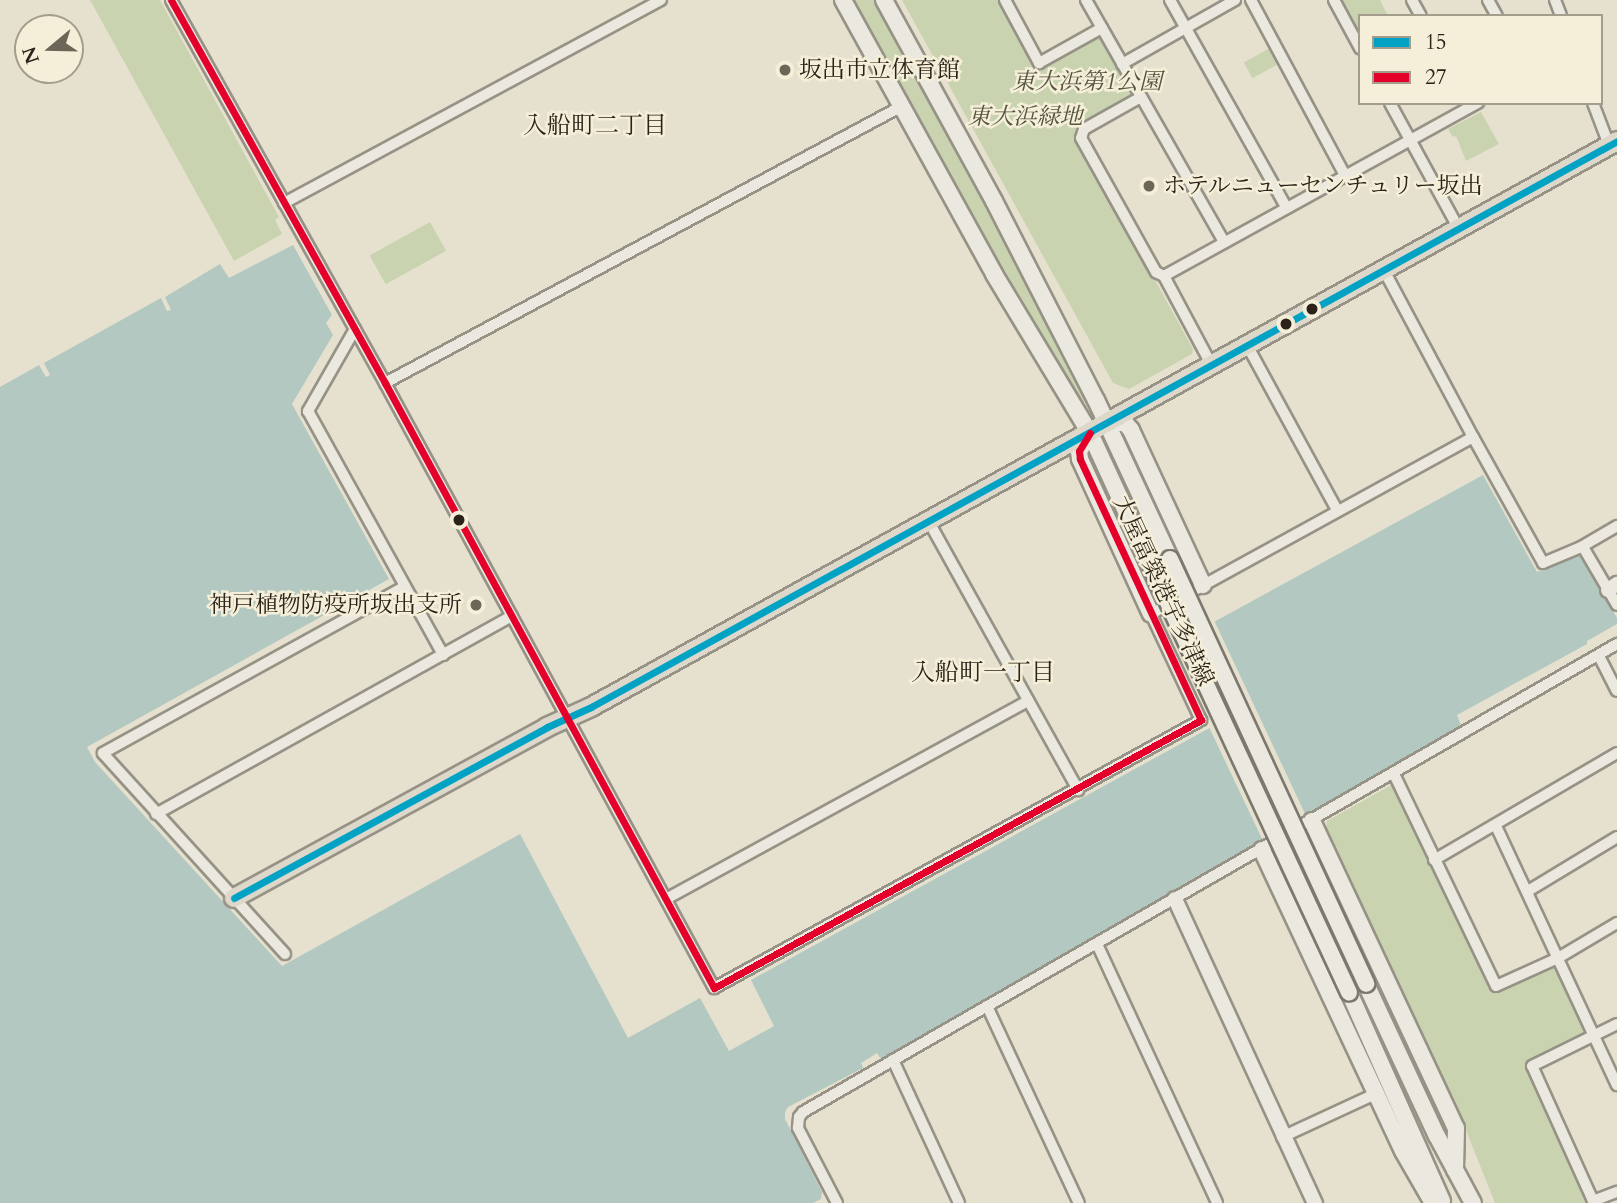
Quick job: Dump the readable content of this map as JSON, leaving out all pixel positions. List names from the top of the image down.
{
  "streets": {
    "main road": ["大屋冨築港宇多津線"]
  },
  "districts": ["入船町二丁目", "入船町一丁目"],
  "parks": ["東大浜第1公園", "東大浜緑地"],
  "places": ["坂出市立体育館", "ホテルニューセンチュリー坂出", "神戸植物防疫所坂出支所"],
  "lines": ["transit line 27", "transit line 15"],
  "legend": ["15", "27"],
  "north": "left"
}
